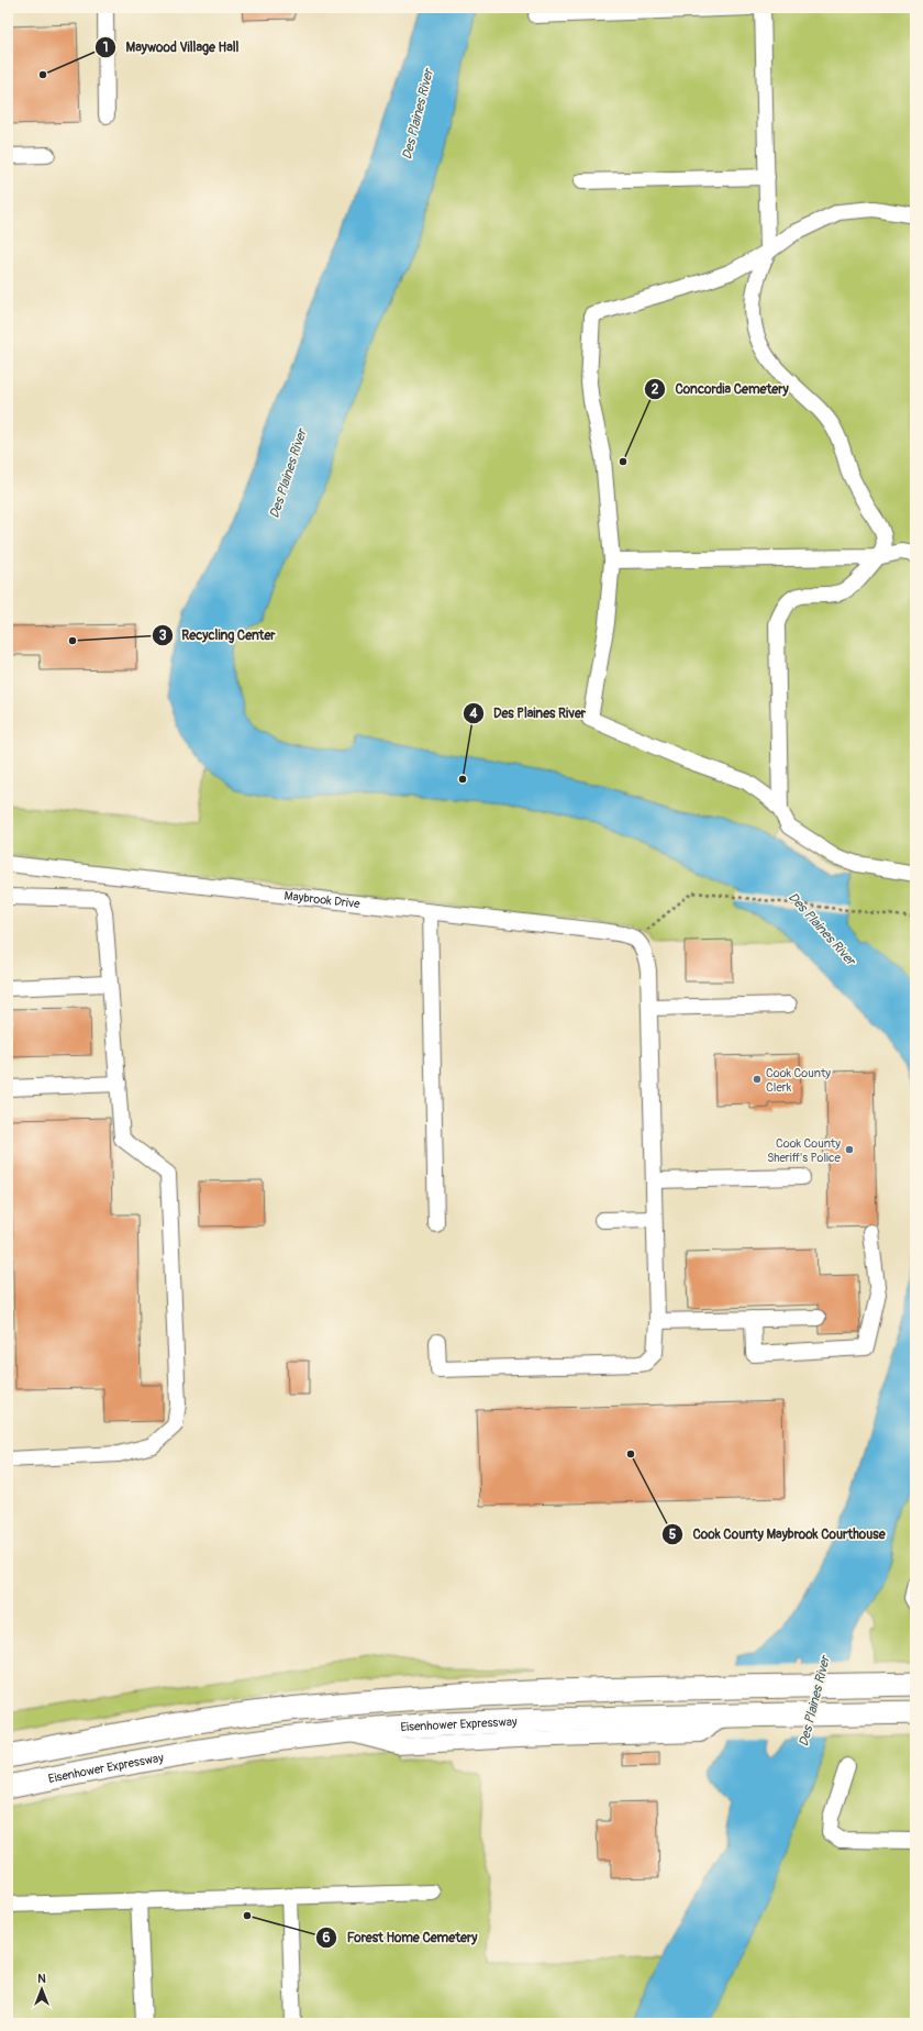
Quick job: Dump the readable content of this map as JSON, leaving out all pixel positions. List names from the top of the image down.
{
  "streets": {
    "highway": ["Eisenhower Expressway"],
    "street": ["Maybrook Drive"]
  },
  "water": ["Des Plaines River"],
  "places": [
    "Maywood Village Hall",
    "Concordia Cemetery",
    "Recycling Center",
    "Des Plaines River",
    "Cook County Clerk",
    "Cook County Sheriff's Police",
    "Cook County Maybrook Courthouse",
    "Forest Home Cemetery"
  ],
  "north": "top"
}
